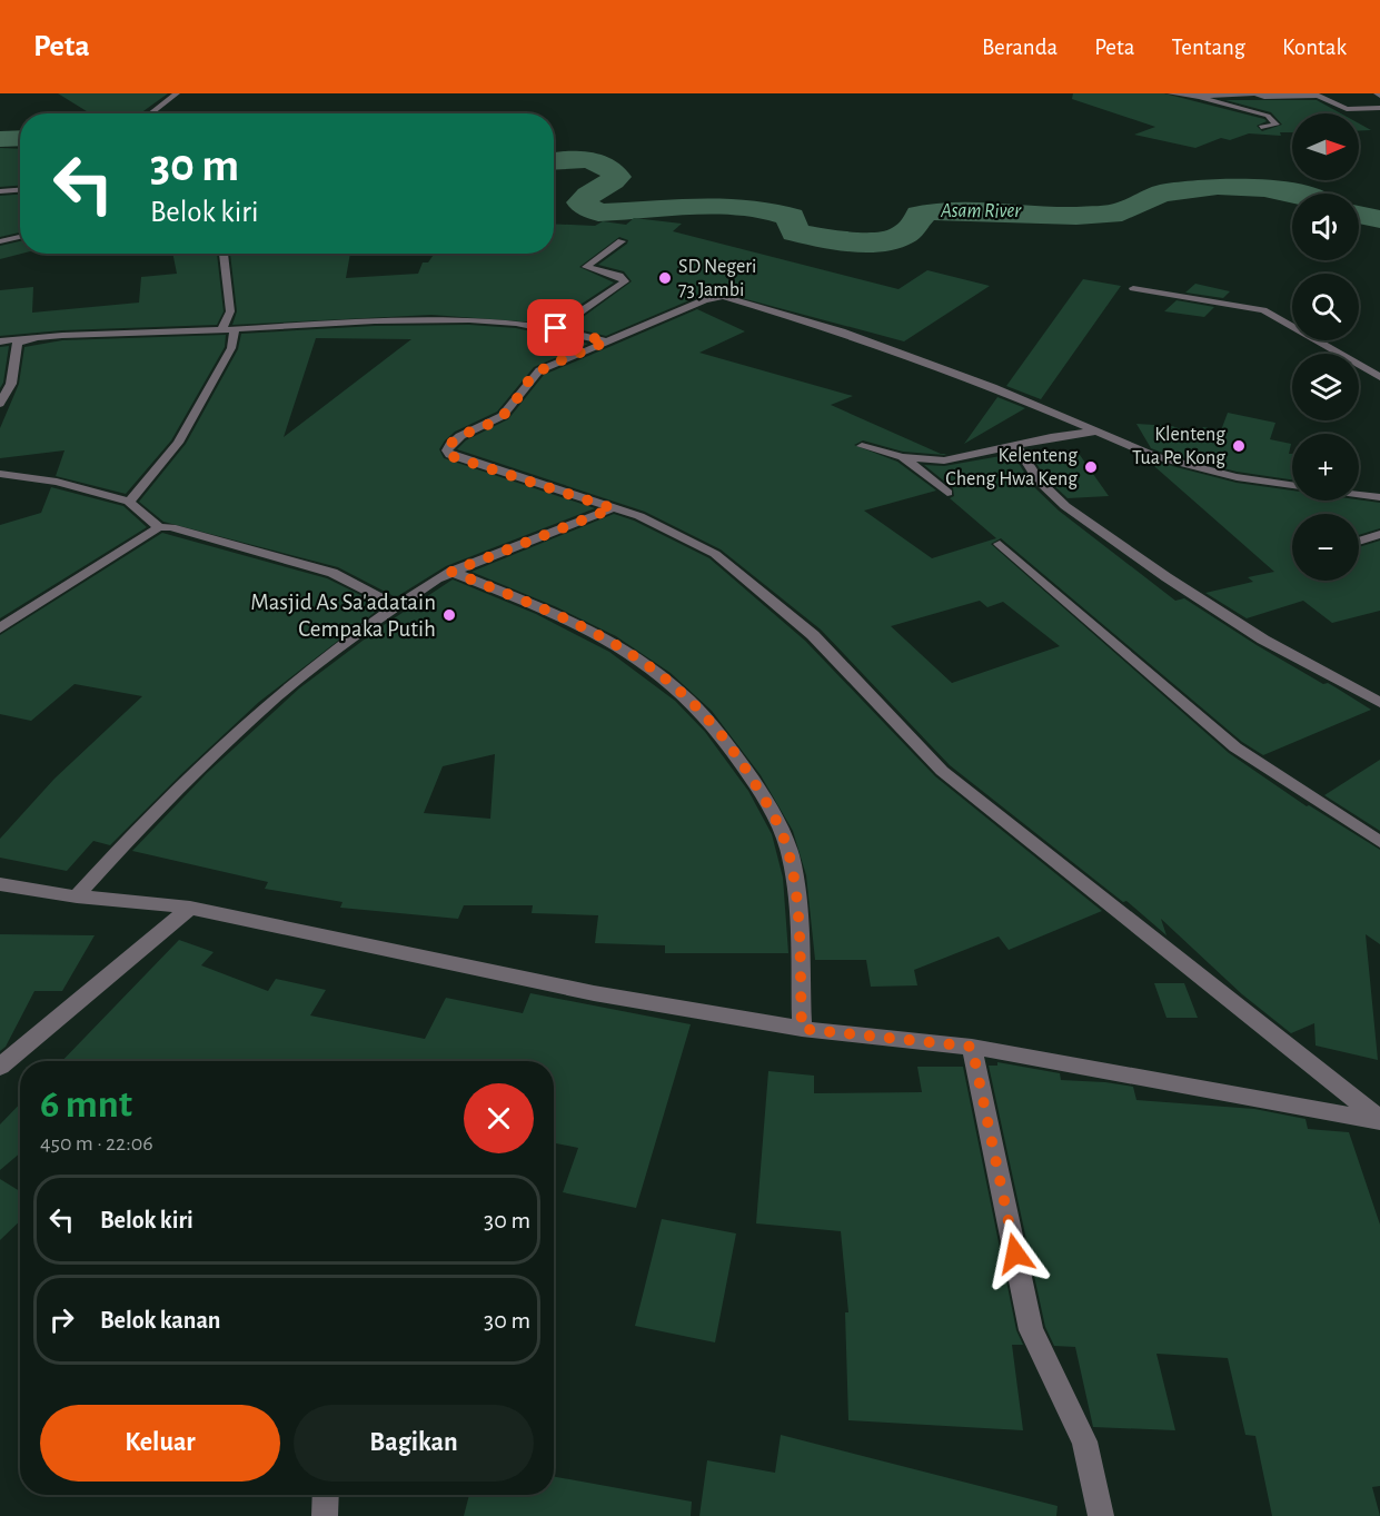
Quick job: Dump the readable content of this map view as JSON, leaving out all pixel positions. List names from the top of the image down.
{
  "water": ["Asam River"],
  "places": [
    "SD Negeri 73 Jambi",
    "Klenteng Tua Pe Kong",
    "Kelenteng Cheng Hwa Keng",
    "Masjid As Sa'adatain Cempaka Putih"
  ],
  "north": "right",
  "page": {
    "header": "Peta",
    "nav": [
      "Beranda",
      "Peta",
      "Tentang",
      "Kontak"
    ],
    "map_buttons": ["+", "−"],
    "turn": ["30 m", "Belok kiri"],
    "heading": ["6 mnt", "450 m · 22:06"],
    "list": [
      {
        "name": "Belok kiri",
        "value": "30 m"
      },
      {
        "name": "Belok kanan",
        "value": "30 m"
      }
    ],
    "buttons": ["Keluar", "Bagikan"]
  }
}
